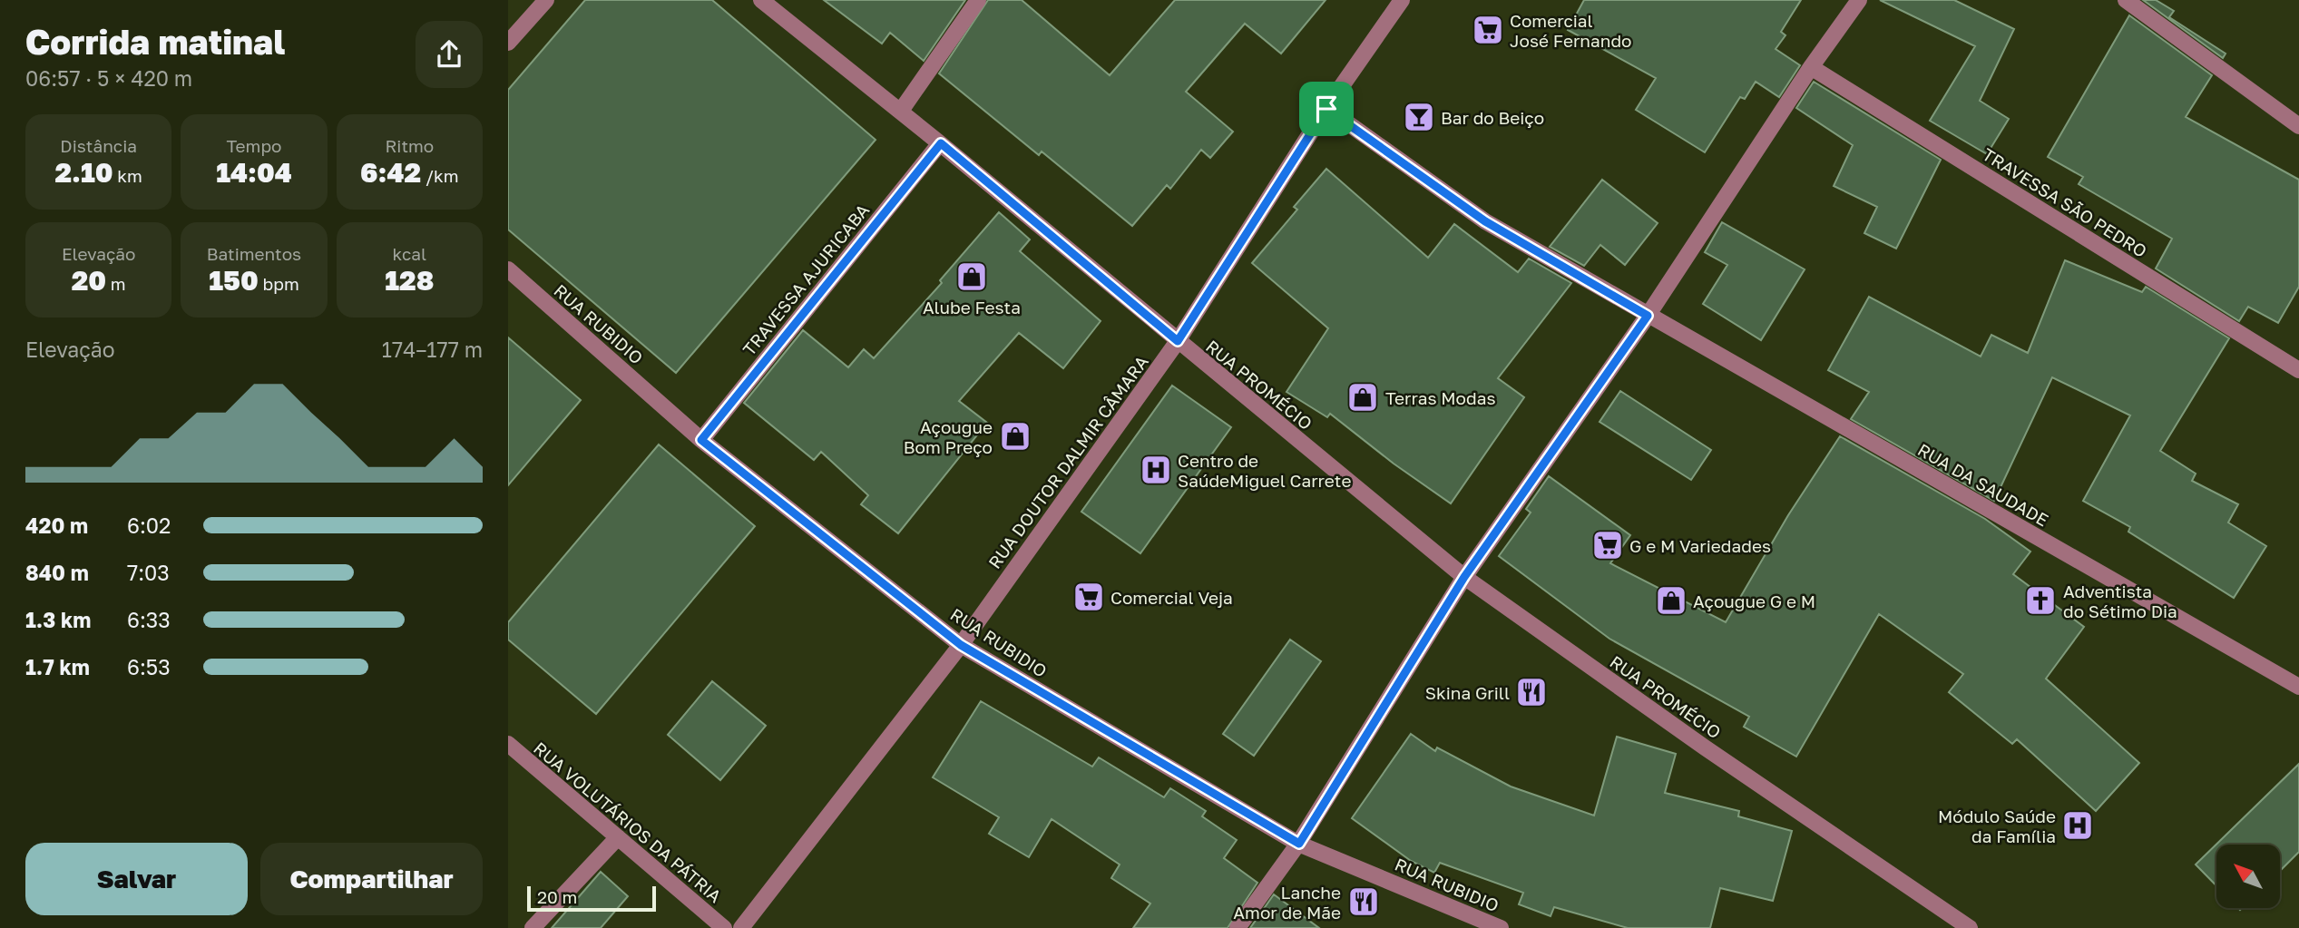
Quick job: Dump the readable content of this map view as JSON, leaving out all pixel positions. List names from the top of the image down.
{
  "streets": {
    "street": [
      "TRAVESSA SÃO PEDRO",
      "TRAVESSA AJURICABA",
      "RUA RUBIDIO",
      "RUA PROMÉCIO",
      "RUA DOUTOR DALMIR CÂMARA",
      "RUA DA SAUDADE",
      "RUA VOLUTÁRIOS DA PÁTRIA"
    ]
  },
  "crossings": [
    ["TRAVESSA AJURICABA", "RUA RUBIDIO"],
    ["TRAVESSA AJURICABA", "RUA PROMÉCIO"],
    ["RUA RUBIDIO", "RUA DOUTOR DALMIR CÂMARA"],
    ["RUA PROMÉCIO", "RUA DOUTOR DALMIR CÂMARA"],
    ["RUA DOUTOR DALMIR CÂMARA", "RUA DA SAUDADE"]
  ],
  "places": {
    "supermarket": ["Comercial José Fernando", "G e M Variedades", "Comercial Veja"],
    "bar": ["Bar do Beiço"],
    "shop": [
      "Alube Festa",
      "Terras Modas",
      "Açougue Bom Preço",
      "Açougue G e M"
    ],
    "hospital": ["Centro de SaúdeMiguel Carrete", "Módulo Saúde da Família"],
    "church": ["Adventista do Sétimo Dia"],
    "restaurant": ["Skina Grill", "Lanche Amor de Mãe"]
  },
  "scale_bar": "20 m",
  "north": "top left",
  "page": {
    "heading": ["Corrida matinal", "06:57 · 5 × 420 m"],
    "stats": [
      ["Distância", "2.10 km"],
      ["Tempo", "14:04"],
      ["Ritmo", "6:42 /km"],
      ["Elevação", "20 m"],
      ["Batimentos", "150 bpm"],
      ["kcal", "128"]
    ],
    "chart": ["Elevação", "174–177 m"],
    "list": [
      {
        "name": "420 m",
        "note": "6:02"
      },
      {
        "name": "840 m",
        "note": "7:03"
      },
      {
        "name": "1.3 km",
        "note": "6:33"
      },
      {
        "name": "1.7 km",
        "note": "6:53"
      }
    ],
    "buttons": ["Salvar", "Compartilhar"],
    "scale": "20 m"
  }
}
